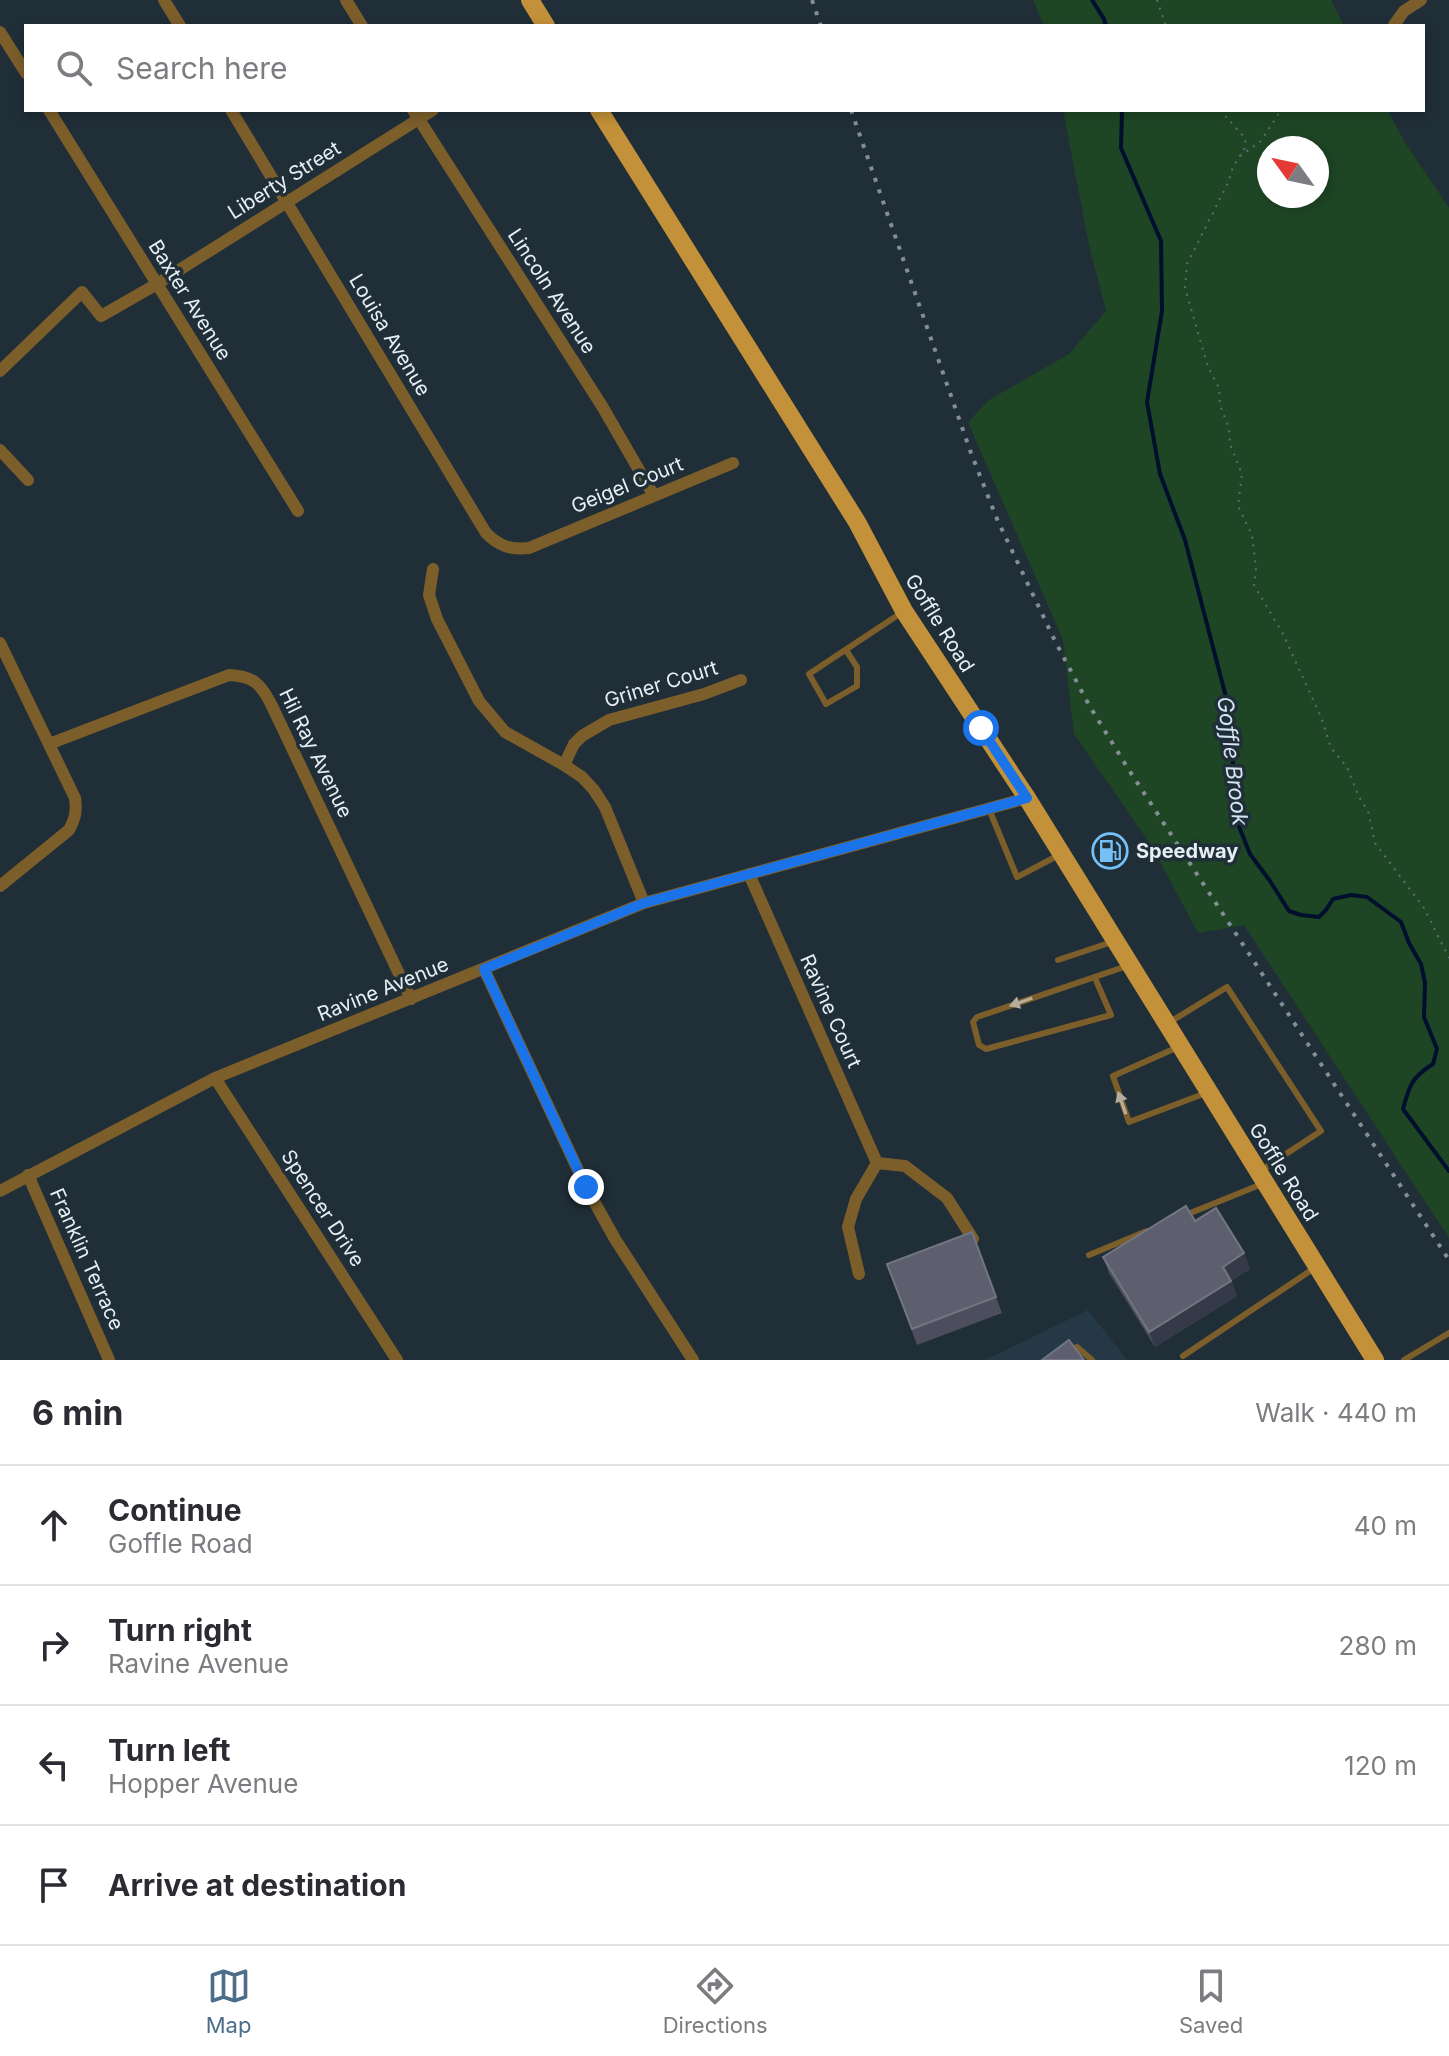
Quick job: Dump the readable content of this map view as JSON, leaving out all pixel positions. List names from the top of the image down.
{
  "streets": {
    "main road": ["Goffle Road"],
    "street": [
      "Liberty Street",
      "Lincoln Avenue",
      "Baxter Avenue",
      "Louisa Avenue",
      "Geigel Court",
      "Griner Court",
      "Hil Ray Avenue",
      "Ravine Avenue",
      "Ravine Court",
      "Spencer Drive",
      "Franklin Terrace"
    ]
  },
  "crossings": [
    ["Liberty Street", "Lincoln Avenue"],
    ["Liberty Street", "Baxter Avenue"],
    ["Liberty Street", "Louisa Avenue"],
    ["Lincoln Avenue", "Geigel Court"],
    ["Louisa Avenue", "Geigel Court"],
    ["Goffle Road", "Ravine Avenue"],
    ["Hil Ray Avenue", "Ravine Avenue"],
    ["Ravine Avenue", "Ravine Court"],
    ["Ravine Avenue", "Spencer Drive"],
    ["Ravine Avenue", "Franklin Terrace"]
  ],
  "water": ["Goffle Brook"],
  "places": {
    "fuel station": ["Speedway"]
  },
  "north": "top left",
  "page": {
    "search": "Search here",
    "heading": ["6 min", "Walk · 440 m"],
    "list": [
      ["Continue", "Goffle Road", "40 m"],
      ["Turn right", "Ravine Avenue", "280 m"],
      ["Turn left", "Hopper Avenue", "120 m"],
      "Arrive at destination"
    ],
    "nav": ["Map", "Directions", "Saved"]
  }
}
